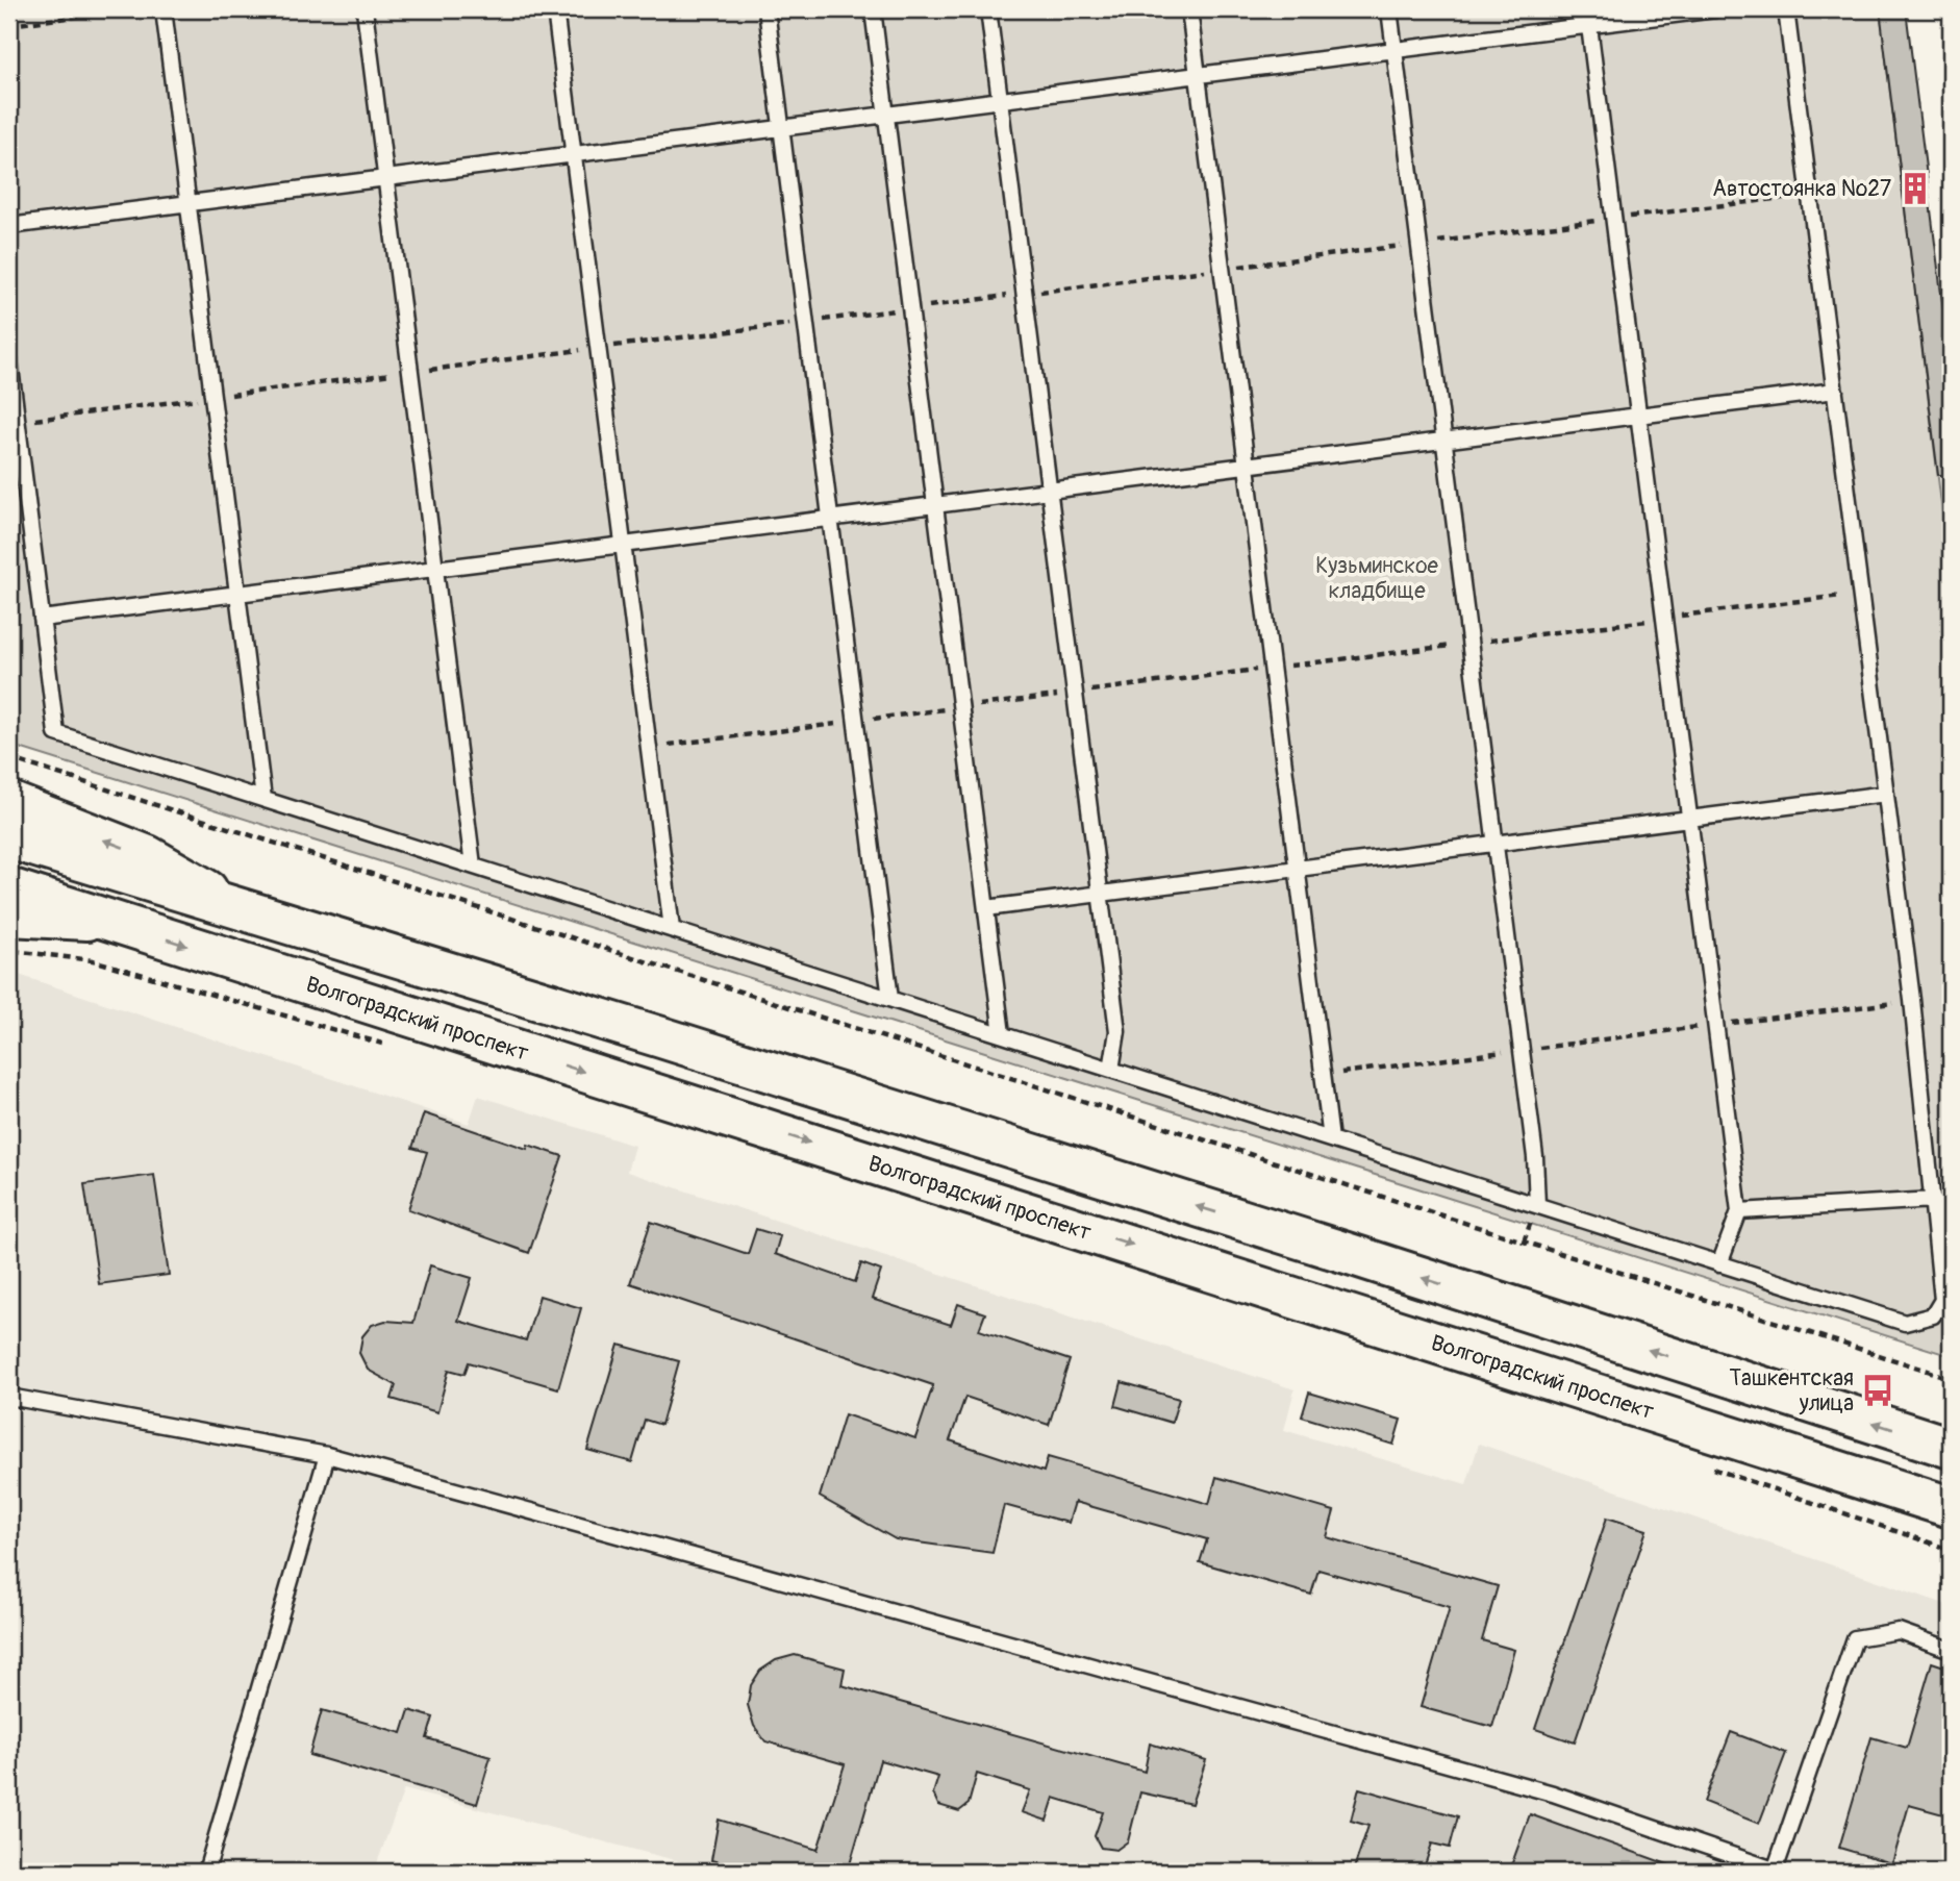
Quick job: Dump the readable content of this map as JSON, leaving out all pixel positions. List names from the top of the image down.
{
  "streets": {
    "main road": ["Волгоградский проспект"]
  },
  "parks": ["Кузьминское кладбище"],
  "places": {
    "building": ["Автостоянка №27"],
    "bus stop": ["Ташкентская улица"]
  }
}
